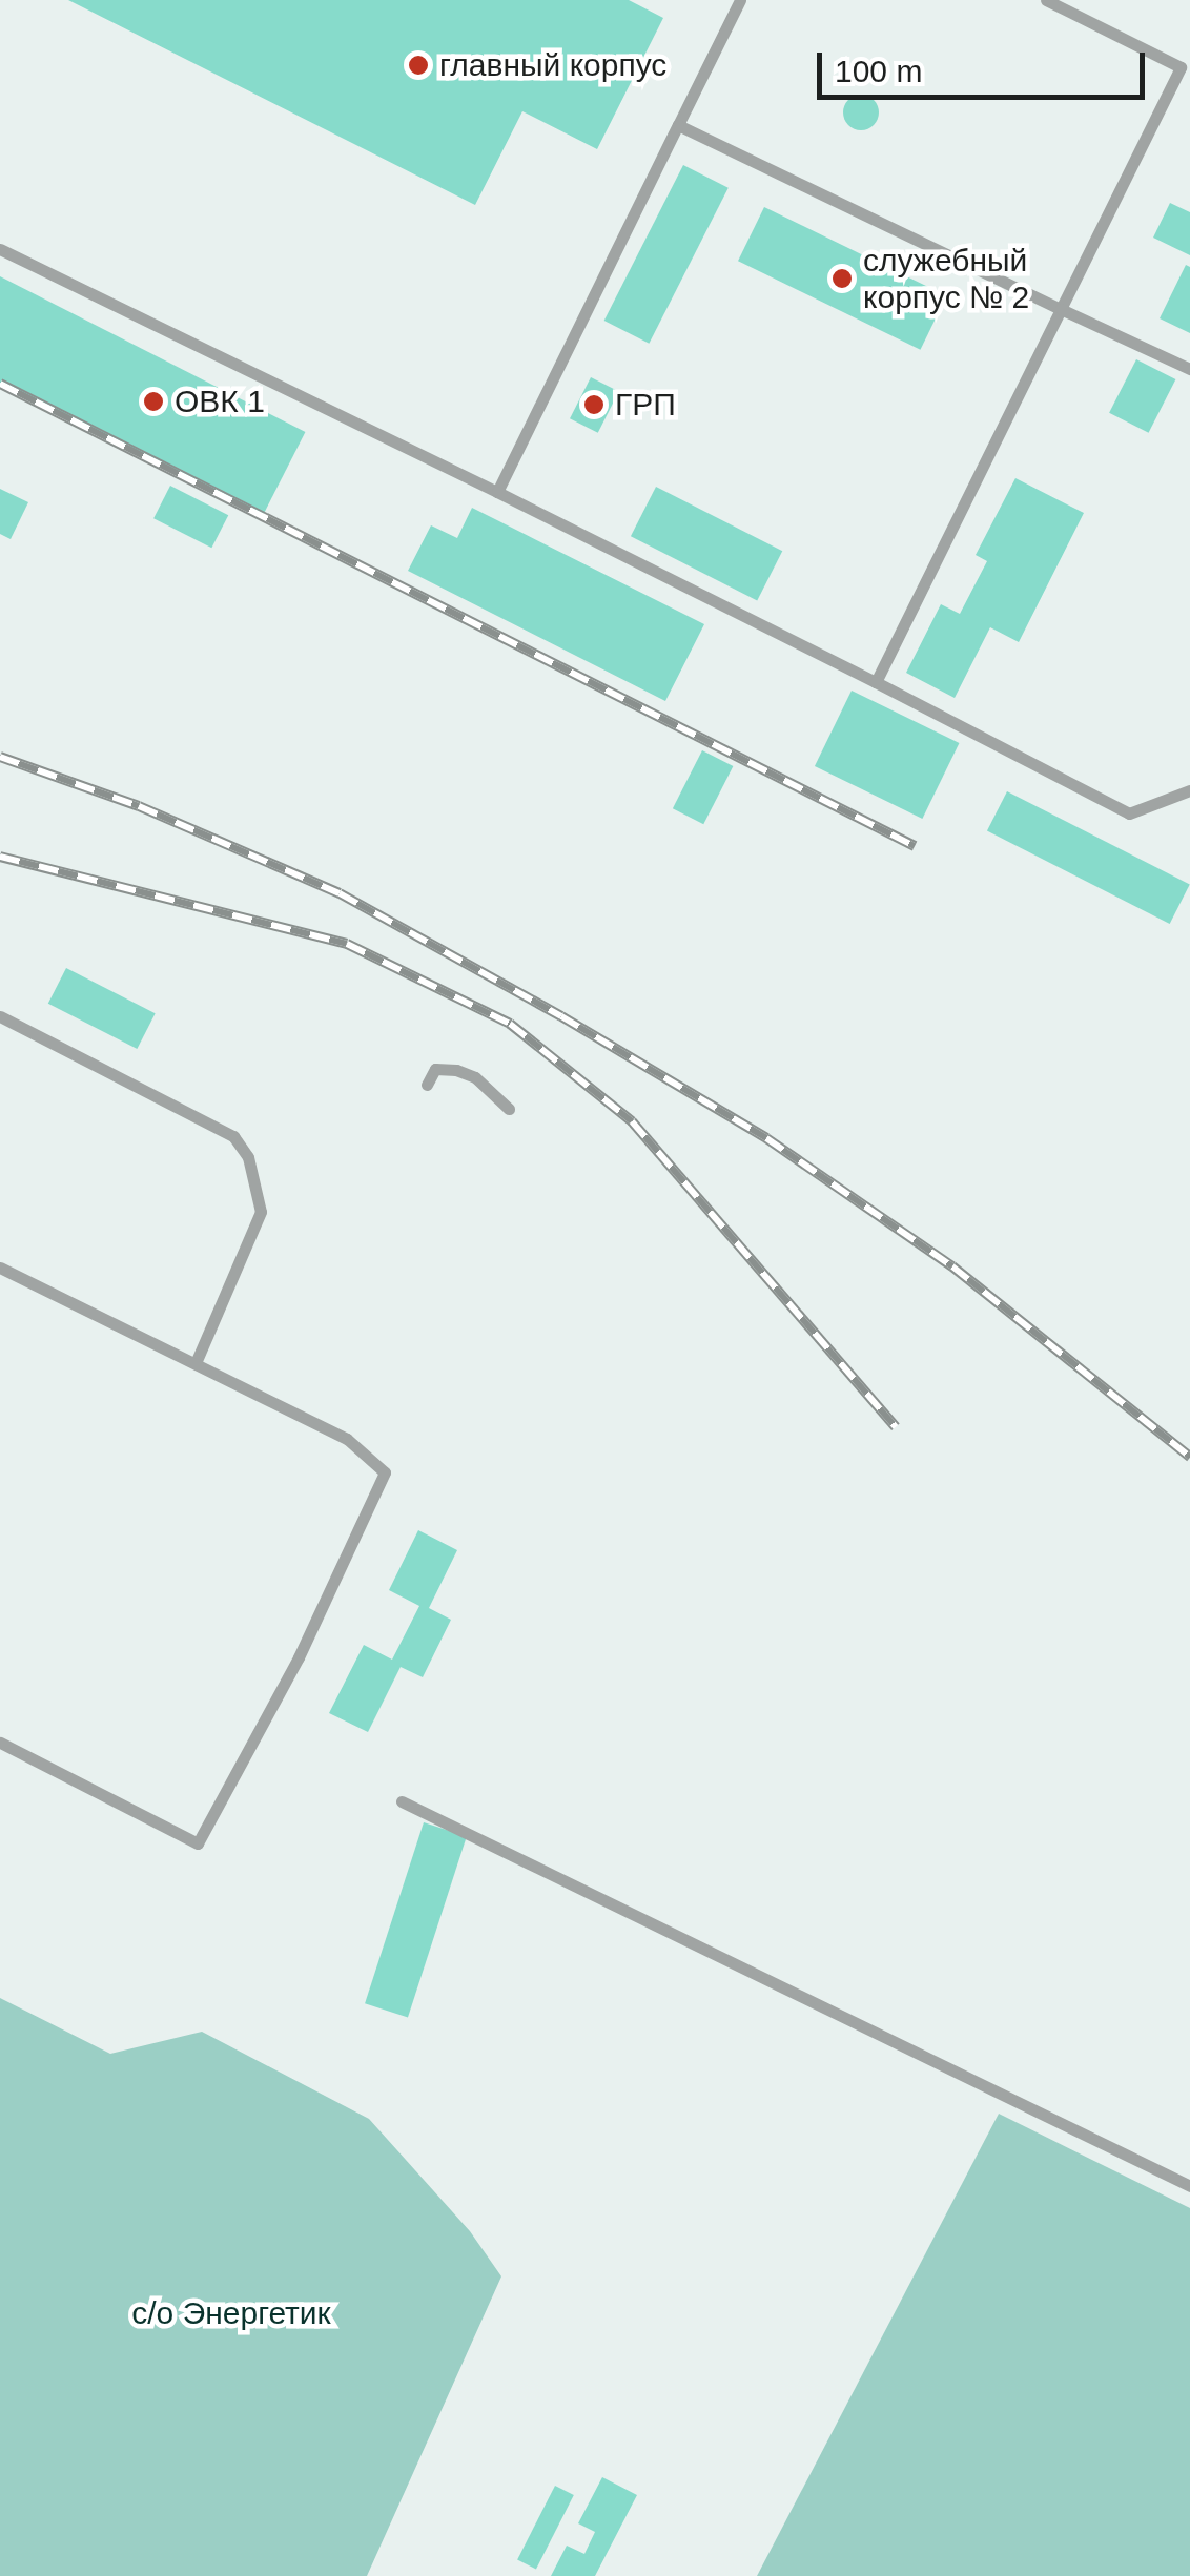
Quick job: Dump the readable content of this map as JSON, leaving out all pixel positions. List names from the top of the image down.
{
  "parks": ["с/о Энергетик"],
  "places": [
    "главный корпус",
    "служебный корпус № 2",
    "ОВК 1",
    "ГРП"
  ],
  "scale_bar": "100 m"
}
